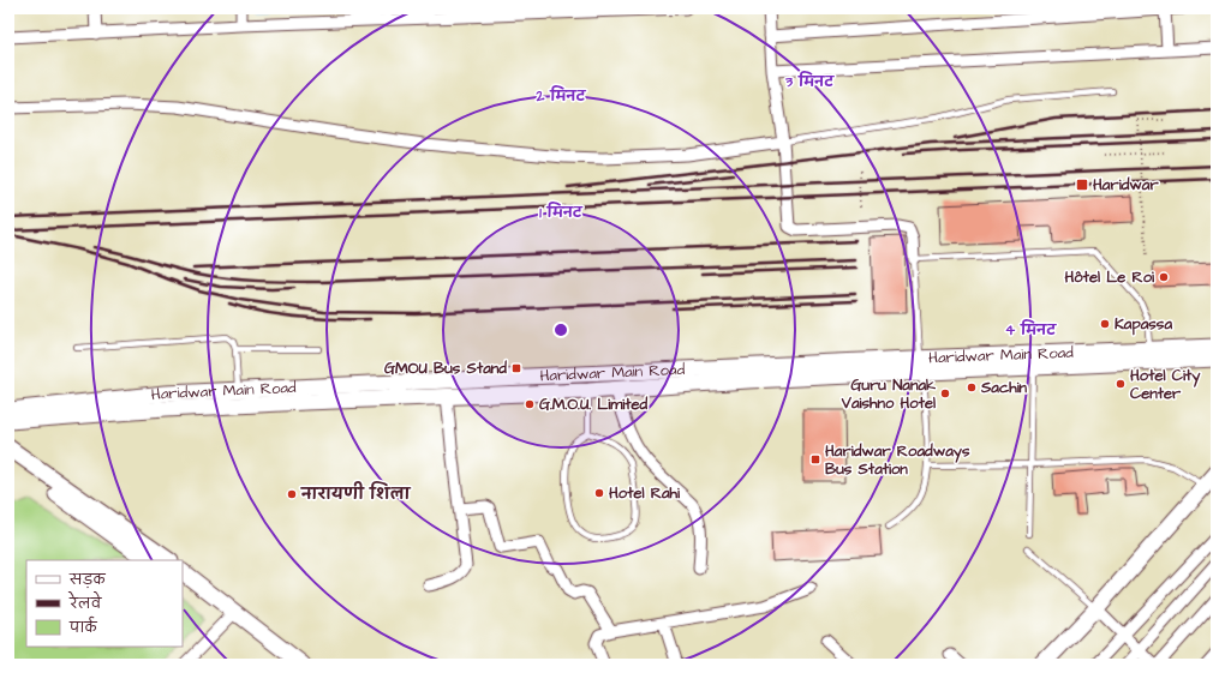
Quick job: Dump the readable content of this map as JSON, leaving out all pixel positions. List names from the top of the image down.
{
  "streets": {
    "main road": ["Haridwar Main Road"]
  },
  "places": {
    "transit": ["Haridwar", "GMOU Bus Stand", "Haridwar Roadways Bus Station"],
    "other": [
      "Hôtel Le Roi",
      "Kapassa",
      "Hotel City Center",
      "Sachin",
      "Guru Nanak Vaishno Hotel",
      "G.M.O.U. Limited",
      "Hotel Rahi",
      "नारायणी शिला"
    ]
  },
  "legend": ["सड़क", "रेलवे", "पार्क"],
  "rings": [
    "3 मिनट",
    "2 मिनट",
    "1 मिनट",
    "4 मिनट"
  ]
}
